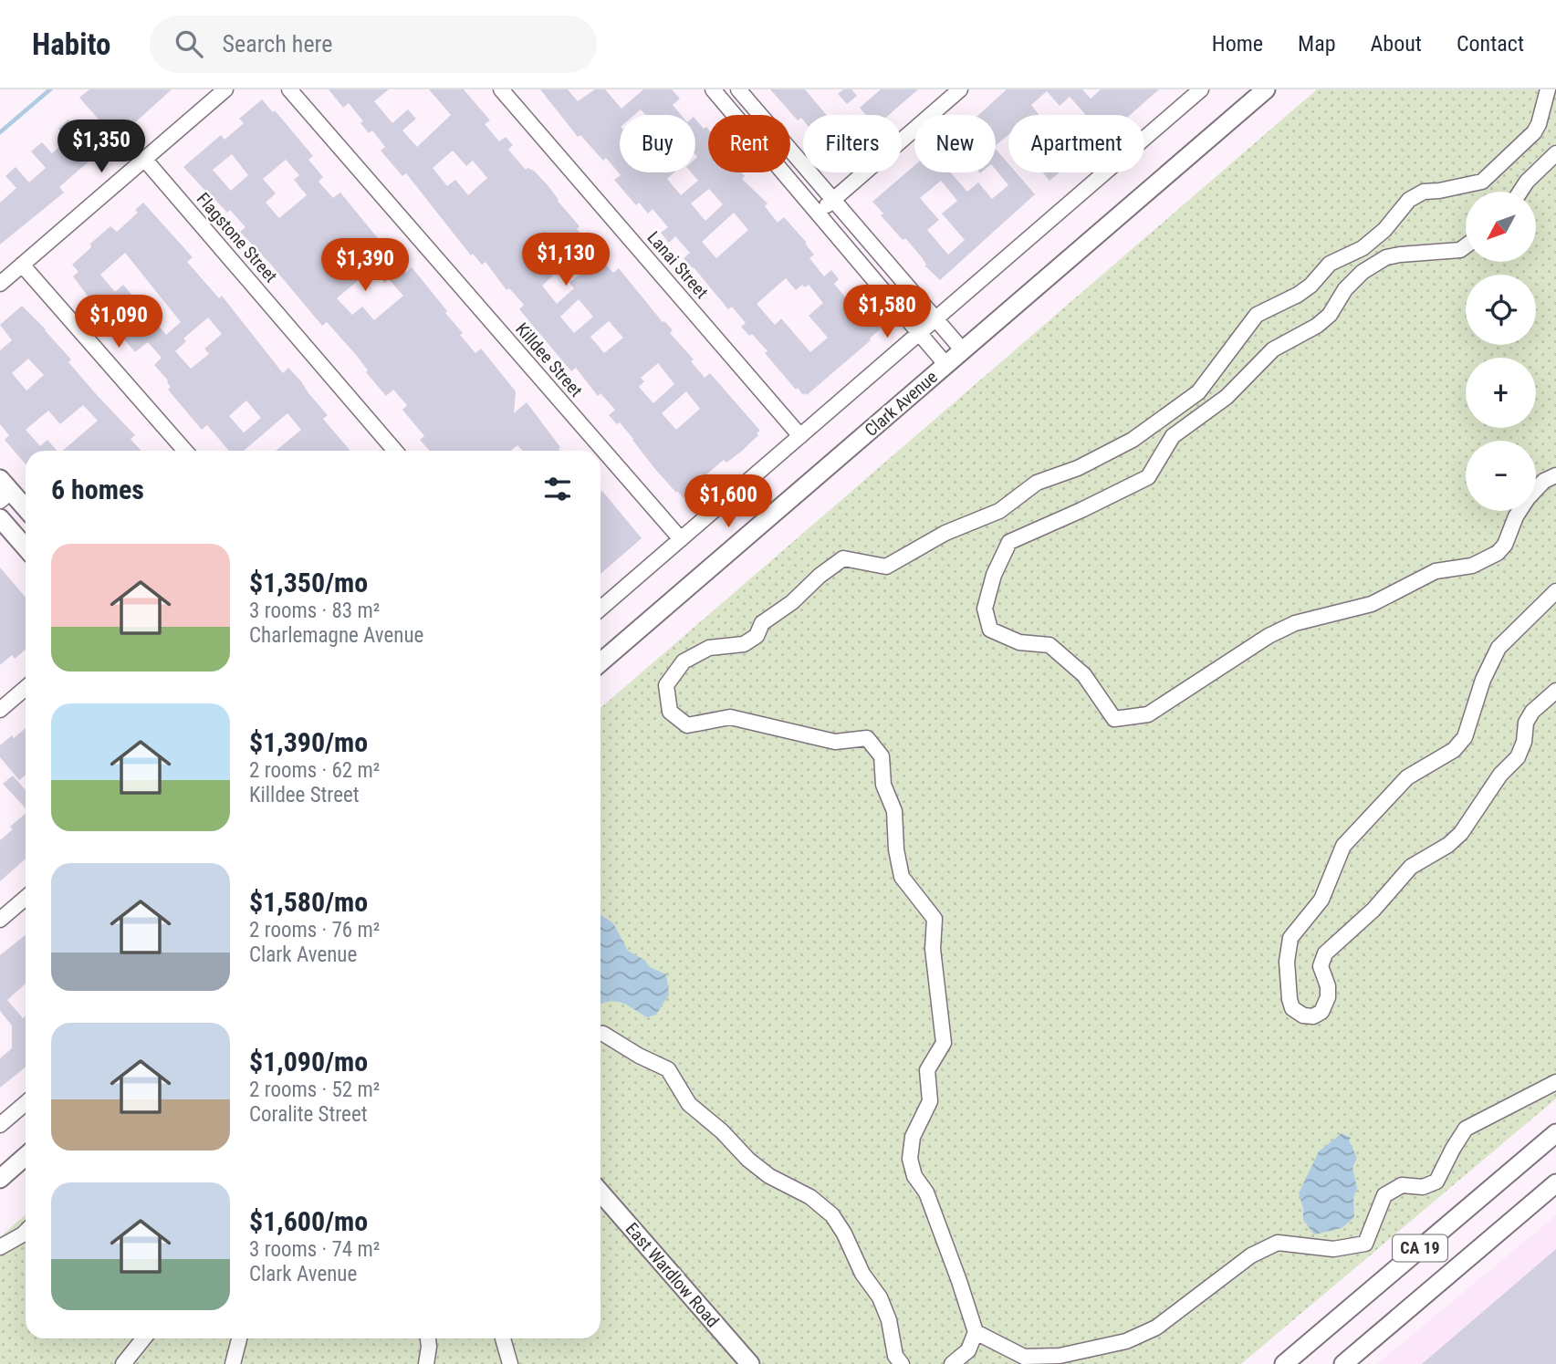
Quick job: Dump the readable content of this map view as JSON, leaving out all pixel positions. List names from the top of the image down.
{
  "streets": {
    "main road": ["Clark Avenue", "CA 19", "East Wardlow Road"],
    "street": ["Flagstone Street", "Lanai Street", "Killdee Street"]
  },
  "north": "bottom left",
  "page": {
    "header": "Habito",
    "search": "Search here",
    "nav": [
      "Home",
      "Map",
      "About",
      "Contact"
    ],
    "chip": [
      "Buy",
      "Rent",
      "Filters",
      "New",
      "Apartment"
    ],
    "price": [
      "$1,350",
      "$1,130",
      "$1,390",
      "$1,580",
      "$1,090",
      "$1,600"
    ],
    "map_buttons": ["+", "−"],
    "heading": "6 homes",
    "list": [
      {
        "name": "$1,350/mo",
        "note": "3 rooms · 83 m² · Charlemagne Avenue"
      },
      {
        "name": "$1,390/mo",
        "note": "2 rooms · 62 m² · Killdee Street"
      },
      {
        "name": "$1,580/mo",
        "note": "2 rooms · 76 m² · Clark Avenue"
      },
      {
        "name": "$1,090/mo",
        "note": "2 rooms · 52 m² · Coralite Street"
      },
      {
        "name": "$1,600/mo",
        "note": "3 rooms · 74 m² · Clark Avenue"
      }
    ]
  }
}
